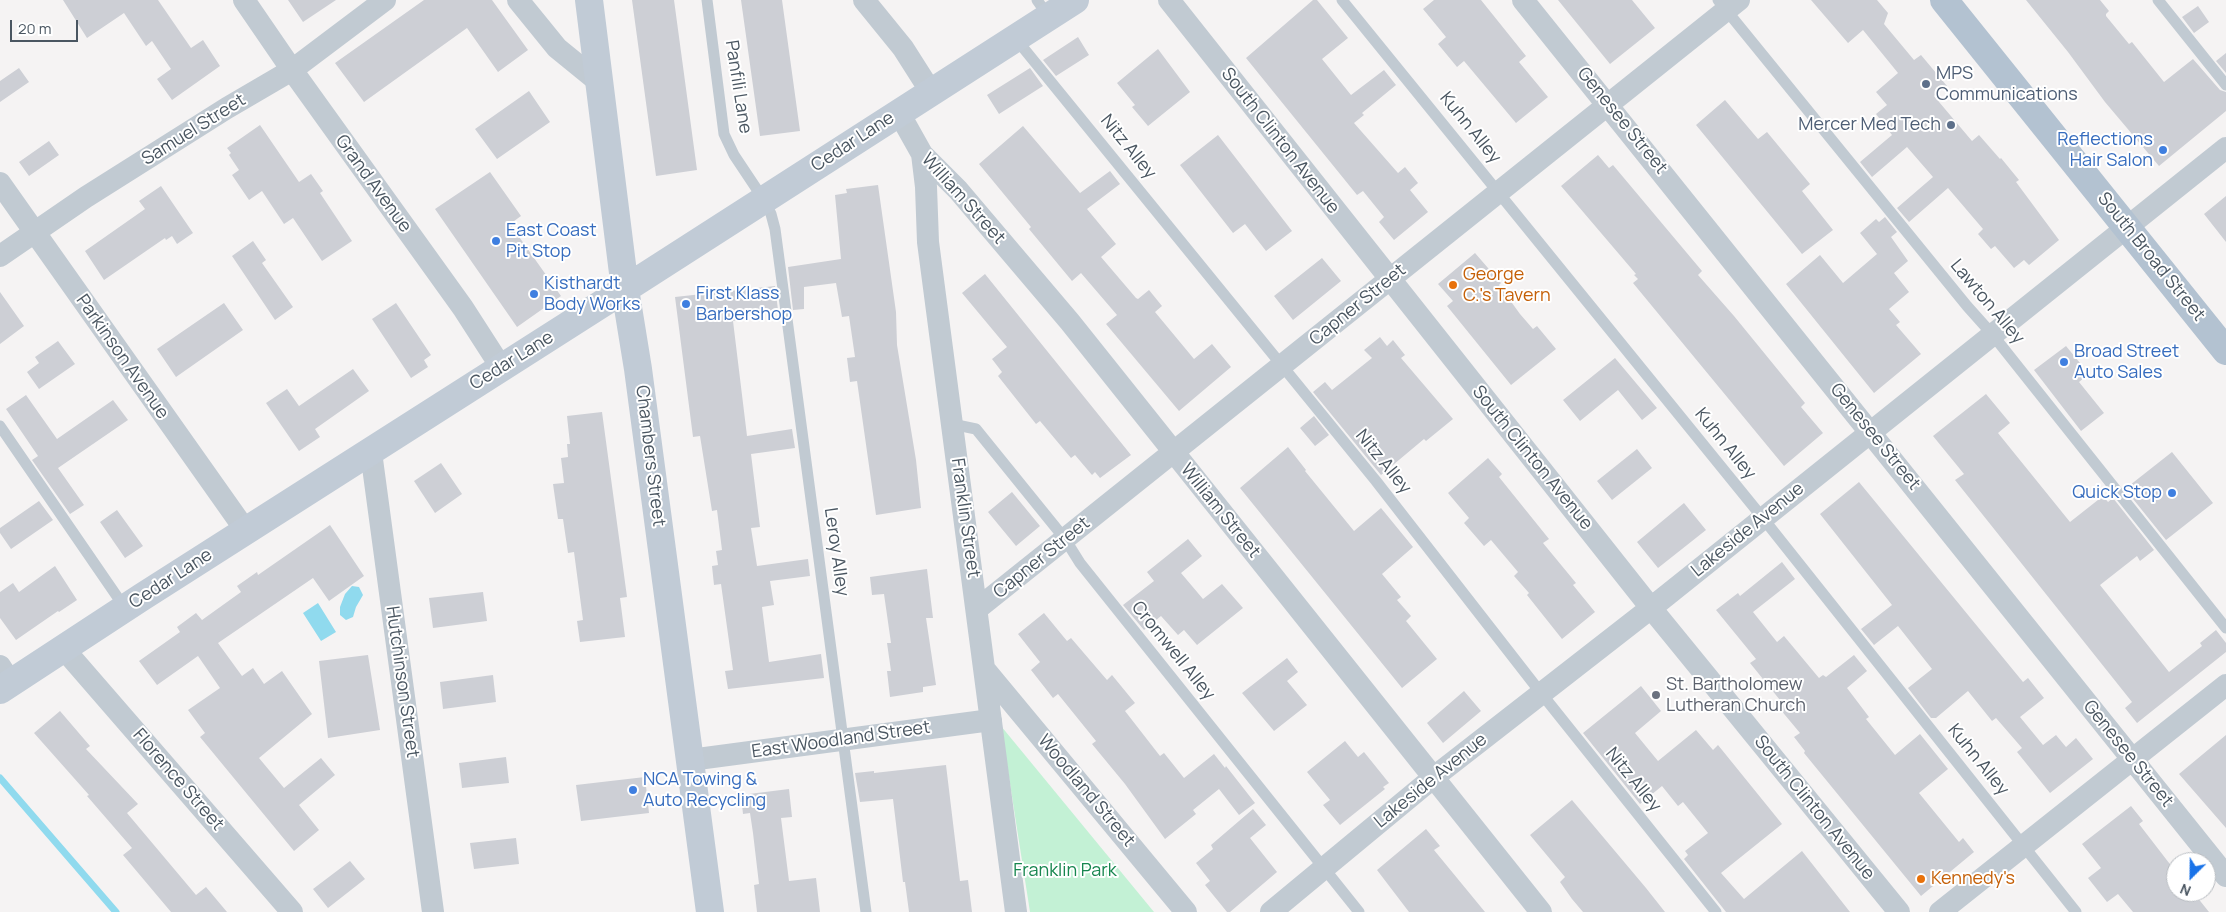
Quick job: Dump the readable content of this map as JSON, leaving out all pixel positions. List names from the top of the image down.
{
  "streets": {
    "main road": ["South Broad Street"],
    "street": [
      "Genesee Street",
      "Samuel Street",
      "South Clinton Avenue",
      "Cedar Lane",
      "Grand Avenue",
      "William Street",
      "Capner Street",
      "Parkinson Avenue",
      "Chambers Street",
      "Franklin Street",
      "Lakeside Avenue",
      "Hutchinson Street",
      "East Woodland Street",
      "Florence Street",
      "Woodland Street"
    ],
    "lane": [
      "Panfili Lane",
      "Kuhn Alley",
      "Nitz Alley",
      "Lawton Alley",
      "Leroy Alley",
      "Cromwell Alley"
    ]
  },
  "crossings": [
    ["Panfili Lane", "Cedar Lane"],
    ["Panfili Lane", "Leroy Alley"],
    ["Genesee Street", "Capner Street"],
    ["Genesee Street", "Lakeside Avenue"],
    ["Kuhn Alley", "Capner Street"],
    ["Kuhn Alley", "Lakeside Avenue"],
    ["Samuel Street", "Grand Avenue"],
    ["Samuel Street", "Parkinson Avenue"],
    ["South Clinton Avenue", "Capner Street"],
    ["South Clinton Avenue", "Lakeside Avenue"],
    ["Cedar Lane", "Nitz Alley"],
    ["Cedar Lane", "Grand Avenue"],
    ["Cedar Lane", "William Street"],
    ["Cedar Lane", "Parkinson Avenue"],
    ["Cedar Lane", "Chambers Street"],
    ["Cedar Lane", "Leroy Alley"],
    ["Cedar Lane", "Hutchinson Street"],
    ["Cedar Lane", "Florence Street"],
    ["Nitz Alley", "Capner Street"],
    ["Nitz Alley", "Lakeside Avenue"],
    ["William Street", "Capner Street"],
    ["William Street", "Franklin Street"],
    ["William Street", "Lakeside Avenue"],
    ["South Broad Street", "Lakeside Avenue"],
    ["Lawton Alley", "Capner Street"],
    ["Lawton Alley", "Lakeside Avenue"],
    ["Capner Street", "Franklin Street"],
    ["Capner Street", "Cromwell Alley"],
    ["Chambers Street", "East Woodland Street"],
    ["Franklin Street", "Cromwell Alley"],
    ["Franklin Street", "East Woodland Street"],
    ["Franklin Street", "Woodland Street"],
    ["Lakeside Avenue", "Cromwell Alley"],
    ["Leroy Alley", "East Woodland Street"]
  ],
  "parks": ["Franklin Park"],
  "places": [
    "MPS Communications",
    "Mercer Med Tech",
    "Reflections Hair Salon",
    "East Coast Pit Stop",
    "George C.'s Tavern",
    "Kisthardt Body Works",
    "First Klass Barbershop",
    "Broad Street Auto Sales",
    "Quick Stop",
    "St. Bartholomew Lutheran Church",
    "NCA Towing & Auto Recycling",
    "Kennedy's"
  ],
  "scale_bar": "20 m",
  "north": "bottom left"
}
